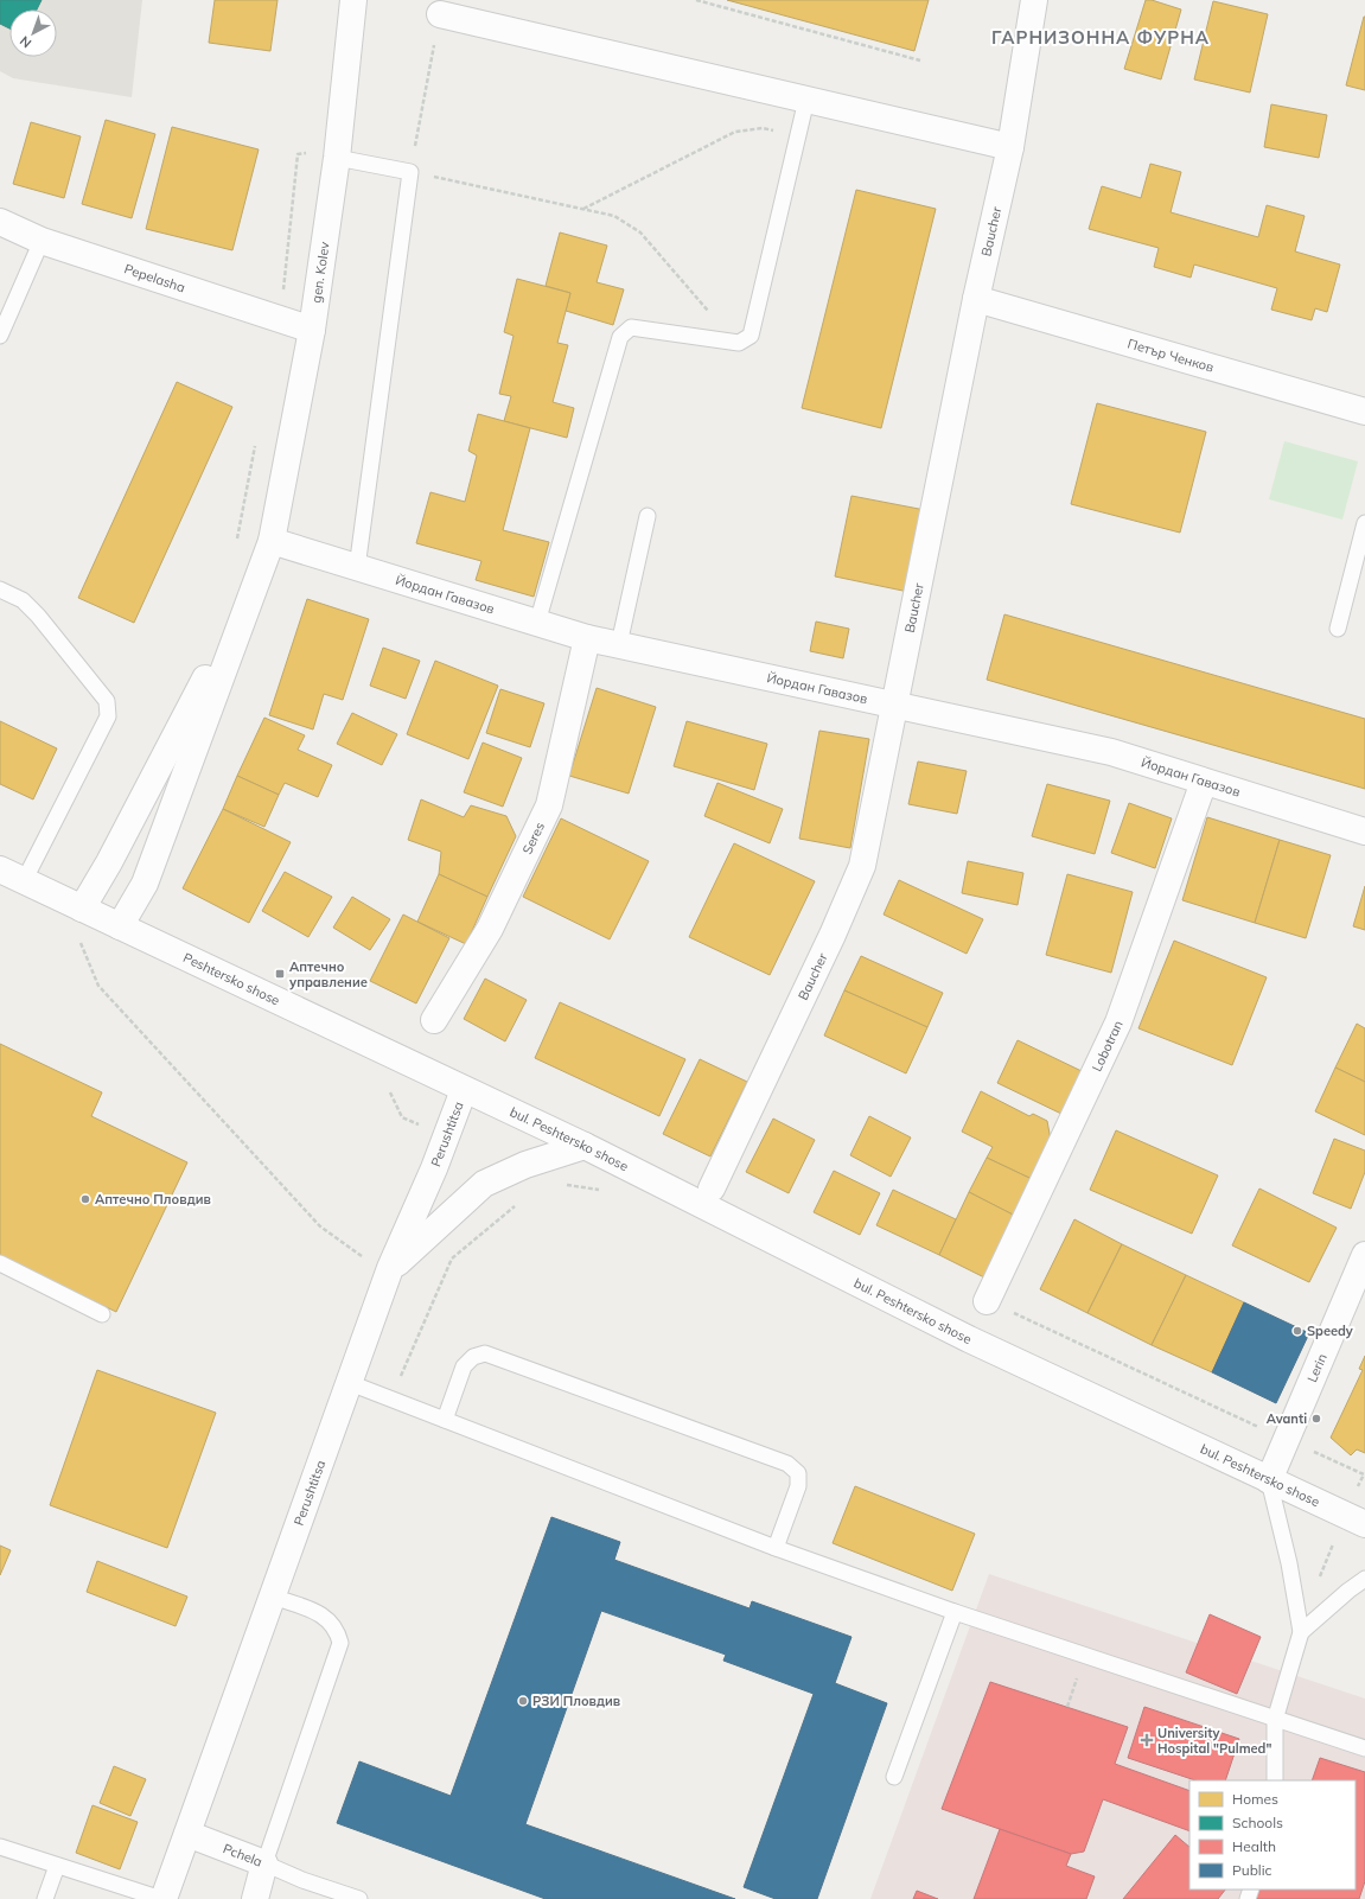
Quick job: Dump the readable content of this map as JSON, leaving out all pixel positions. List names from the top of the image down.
{
  "streets": {
    "street": [
      "Baucher",
      "gen. Kolev",
      "Pepelasha",
      "Петър Ченков",
      "Йордан Гавазов",
      "Seres",
      "Peshtersko shose",
      "Lobotran",
      "Perushtitsa",
      "bul. Peshtersko shose",
      "Lerin",
      "Pchela"
    ]
  },
  "crossings": [
    ["Baucher", "Петър Ченков"],
    ["Baucher", "Йордан Гавазов"],
    ["gen. Kolev", "Pepelasha"],
    ["gen. Kolev", "Йордан Гавазов"],
    ["Йордан Гавазов", "Seres"],
    ["Йордан Гавазов", "Lobotran"],
    ["Peshtersko shose", "Perushtitsa"],
    ["Peshtersko shose", "bul. Peshtersko shose"],
    ["Perushtitsa", "bul. Peshtersko shose"],
    ["Perushtitsa", "Pchela"],
    ["bul. Peshtersko shose", "Lerin"]
  ],
  "districts": ["ГАРНИЗОННА ФУРНА"],
  "places": {
    "transit": ["Аптечно управление"],
    "other": [
      "Аптечно Пловдив",
      "Speedy",
      "Avanti",
      "РЗИ Пловдив"
    ],
    "health": ["University Hospital \"Pulmed\""]
  },
  "legend": [
    "Homes",
    "Schools",
    "Health",
    "Public"
  ],
  "north": "bottom left"
}
